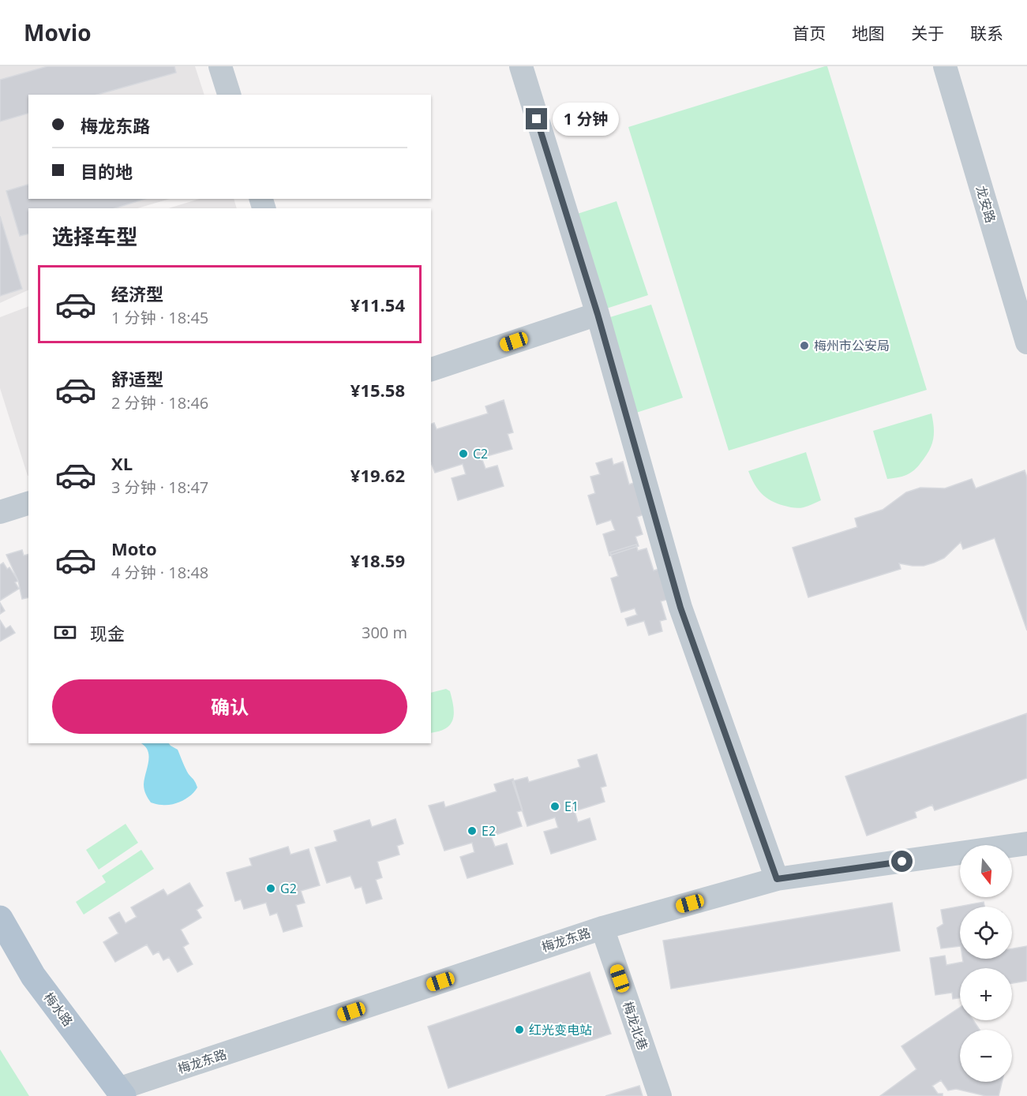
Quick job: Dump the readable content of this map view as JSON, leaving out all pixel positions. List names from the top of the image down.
{
  "streets": {
    "main road": ["梅水路"],
    "street": ["龙安路", "梅龙东路", "梅龙北巷"]
  },
  "crossings": [
    ["梅龙东路", "梅水路"],
    ["梅龙东路", "梅龙北巷"]
  ],
  "places": [
    "梅州市公安局",
    "C2",
    "E1",
    "E2",
    "G2",
    "红光变电站"
  ],
  "north": "bottom",
  "page": {
    "header": "Movio",
    "nav": [
      "首页",
      "地图",
      "关于",
      "联系"
    ],
    "banner": ["梅龙东路", "目的地"],
    "bubble": "1 分钟",
    "heading": "选择车型",
    "list": [
      {
        "name": "经济型",
        "note": "1 分钟 · 18:45",
        "value": "¥11.54"
      },
      {
        "name": "舒适型",
        "note": "2 分钟 · 18:46",
        "value": "¥15.58"
      },
      {
        "name": "XL",
        "note": "3 分钟 · 18:47",
        "value": "¥19.62"
      },
      {
        "name": "Moto",
        "note": "4 分钟 · 18:48",
        "value": "¥18.59"
      }
    ],
    "pay": ["现金", "300 m"],
    "buttons": "确认",
    "map_buttons": ["+", "−"]
  }
}
